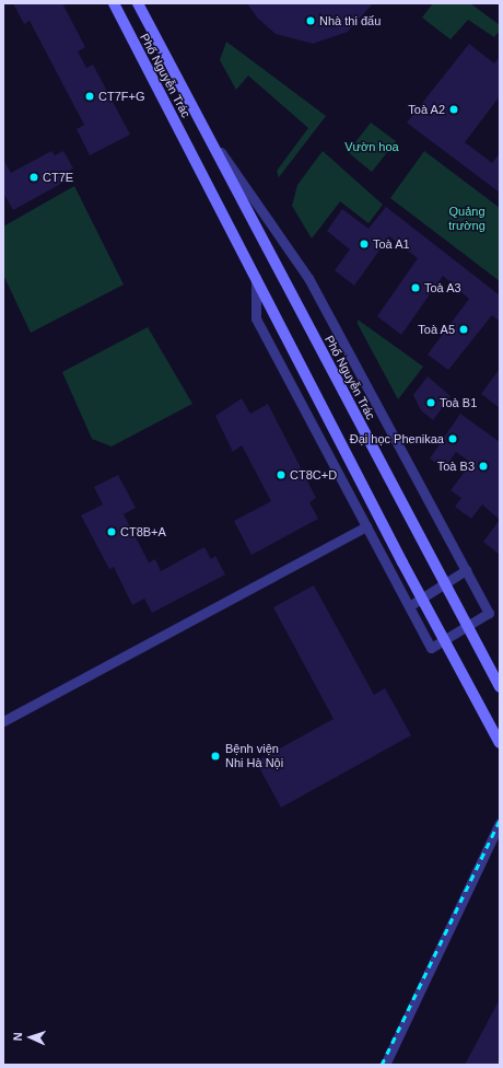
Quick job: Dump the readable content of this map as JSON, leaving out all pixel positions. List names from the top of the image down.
{
  "streets": {
    "main road": ["Phố Nguyễn Trác"]
  },
  "parks": ["Vườn hoa", "Quảng trường"],
  "places": [
    "Nhà thi đấu",
    "CT7F+G",
    "Toà A2",
    "CT7E",
    "Toà A1",
    "Toà A3",
    "Toà A5",
    "Toà B1",
    "Đại học Phenikaa",
    "Toà B3",
    "CT8C+D",
    "CT8B+A",
    "Bệnh viện Nhi Hà Nội"
  ],
  "north": "left"
}
